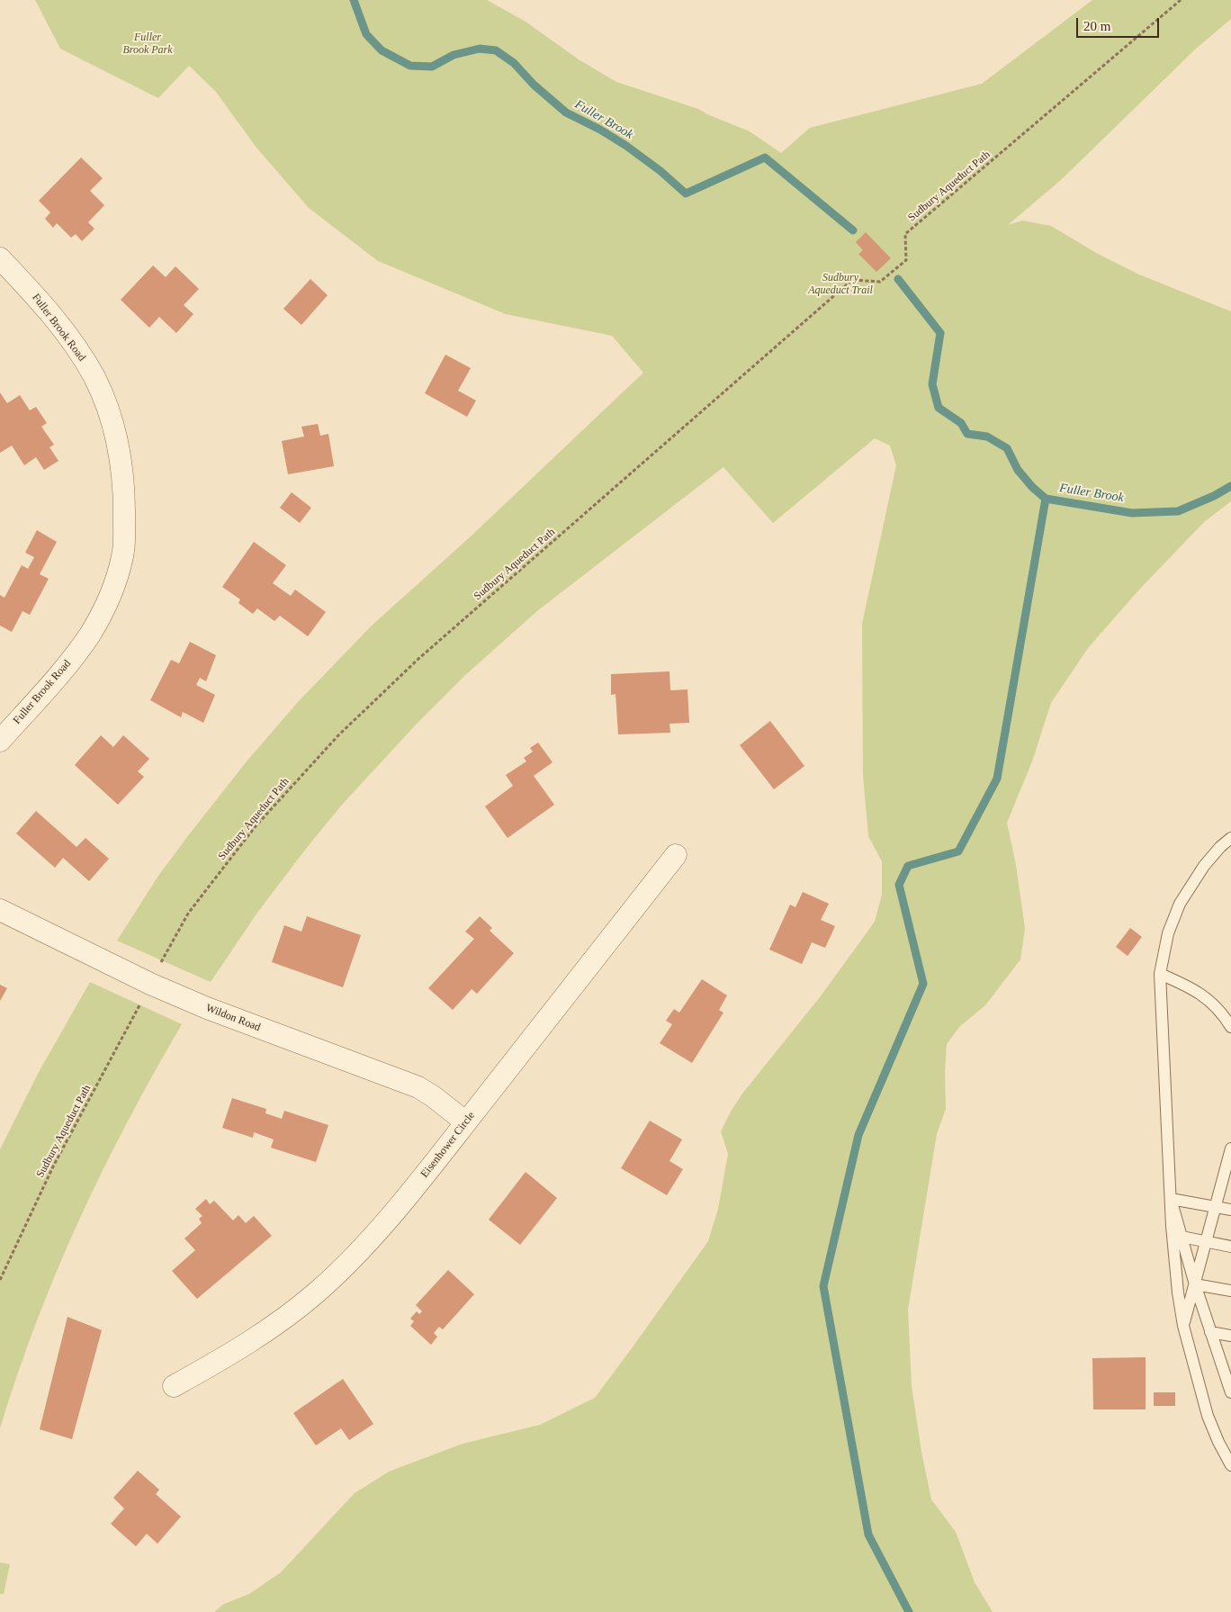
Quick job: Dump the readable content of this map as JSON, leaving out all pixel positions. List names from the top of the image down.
{
  "streets": {
    "street": ["Fuller Brook Road", "Wildon Road", "Eisenhower Circle"],
    "path": ["Sudbury Aqueduct Path"]
  },
  "crossings": [
    ["Sudbury Aqueduct Path", "Wildon Road"],
    ["Wildon Road", "Eisenhower Circle"]
  ],
  "water": ["Fuller Brook"],
  "parks": ["Fuller Brook Park", "Sudbury Aqueduct Trail"],
  "scale_bar": "20 m"
}
